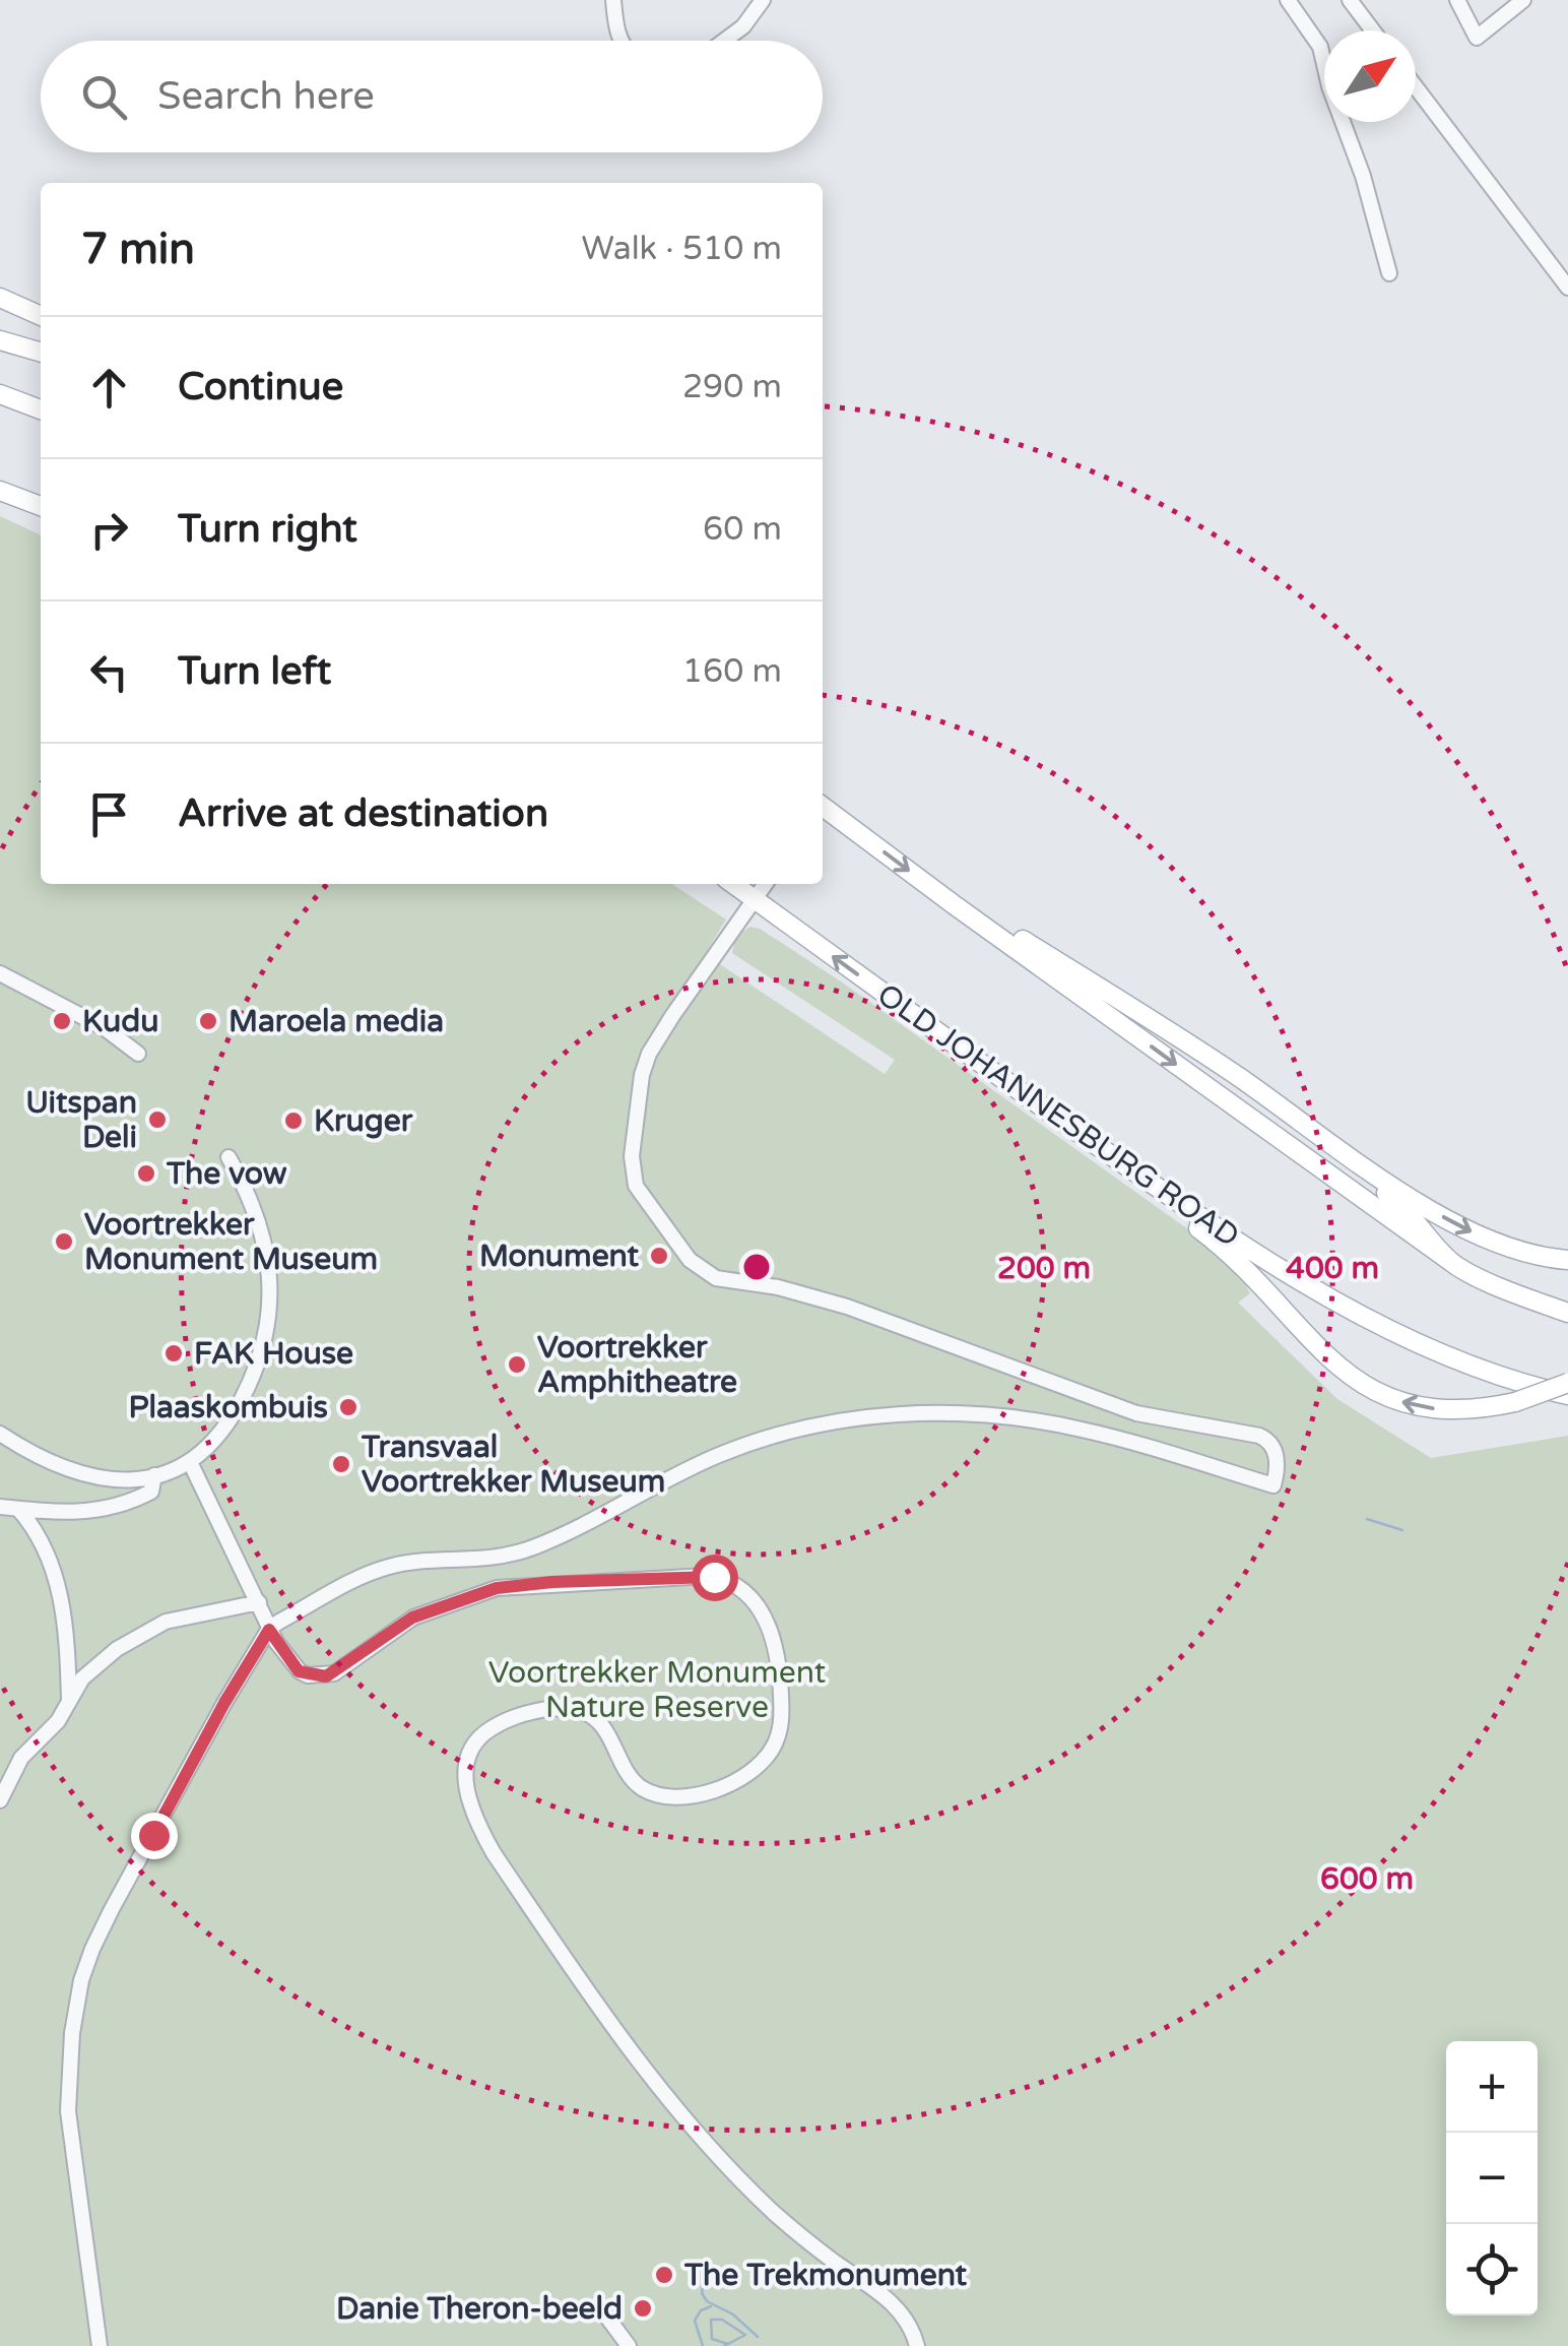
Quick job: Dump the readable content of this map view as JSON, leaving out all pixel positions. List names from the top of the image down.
{
  "streets": {
    "main road": ["OLD JOHANNESBURG ROAD"]
  },
  "parks": ["Voortrekker Monument Nature Reserve"],
  "places": [
    "Kudu",
    "Maroela media",
    "Uitspan Deli",
    "Kruger",
    "The vow",
    "Voortrekker Monument Museum",
    "Monument",
    "FAK House",
    "Voortrekker Amphitheatre",
    "Plaaskombuis",
    "Transvaal Voortrekker Museum",
    "The Trekmonument",
    "Danie Theron-beeld"
  ],
  "north": "top right",
  "page": {
    "search": "Search here",
    "heading": ["7 min", "Walk · 510 m"],
    "list": [
      ["Continue", "290 m"],
      ["Turn right", "60 m"],
      ["Turn left", "160 m"],
      "Arrive at destination"
    ],
    "map_buttons": ["+", "−"]
  },
  "rings": ["200 m", "400 m", "600 m"]
}
